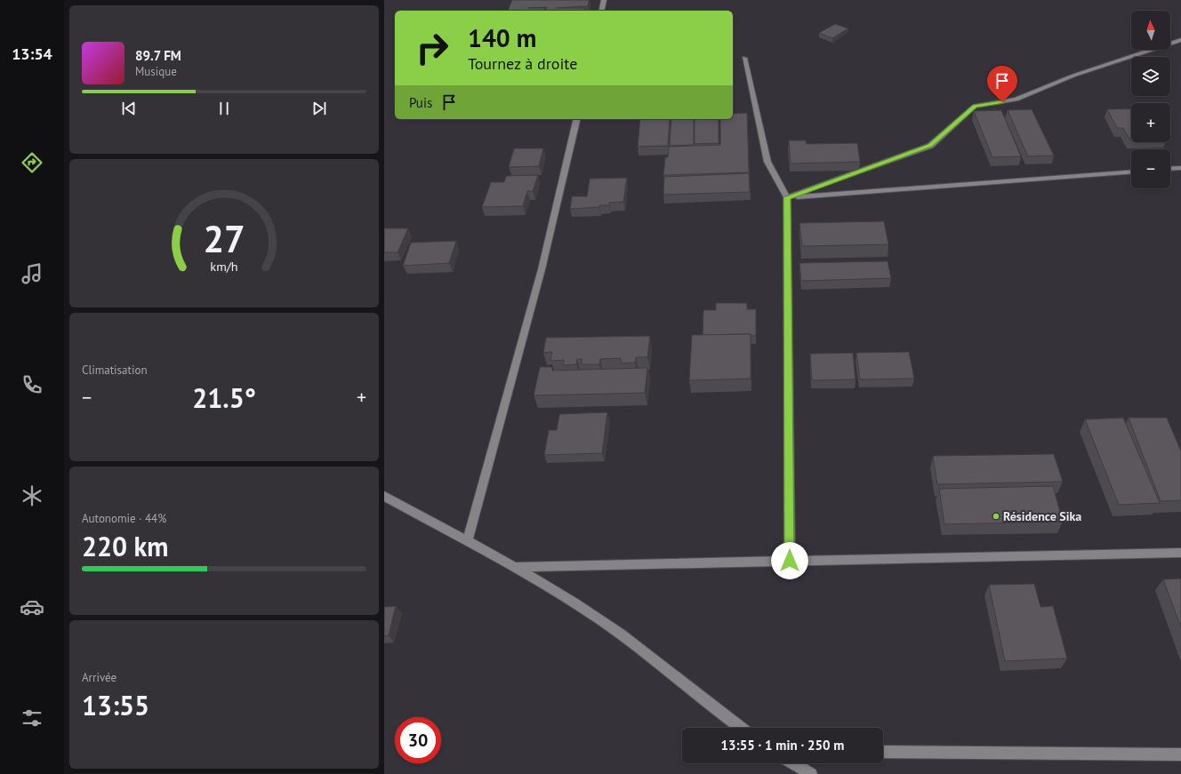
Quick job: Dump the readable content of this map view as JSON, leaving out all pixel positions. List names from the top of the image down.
{
  "places": ["Résidence Sika"],
  "north": "top",
  "page": {
    "tabs": "13:54",
    "map_buttons": ["+", "−"],
    "turn": ["140 m", "Tournez à droite"],
    "song": ["89.7 FM", "Musique"],
    "then": "Puis",
    "tile": [
      "Climatisation",
      ["Autonomie · 44%", "220 km"],
      ["Arrivée", "13:55"]
    ],
    "heat": ["−", "21.5°", "+"],
    "limit": "30",
    "trip": "13:55 · 1 min · 250 m",
    "gauge": ["27", "km/h"]
  }
}
